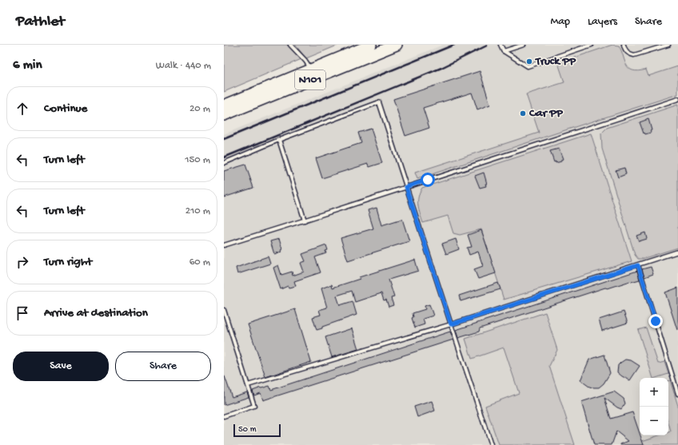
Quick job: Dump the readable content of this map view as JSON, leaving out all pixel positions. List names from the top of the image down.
{
  "streets": {
    "main road": ["N101"]
  },
  "places": ["Truck PP", "Car PP"],
  "scale_bar": "50 m",
  "page": {
    "header": "Pathlet",
    "nav": ["Map", "Layers", "Share"],
    "heading": ["6 min", "Walk · 440 m"],
    "list": [
      ["Continue", "20 m"],
      ["Turn left", "150 m"],
      ["Turn left", "210 m"],
      ["Turn right", "60 m"],
      "Arrive at destination"
    ],
    "buttons": ["Save", "Share"],
    "map_buttons": ["+", "−"],
    "scale": "50 m"
  }
}
